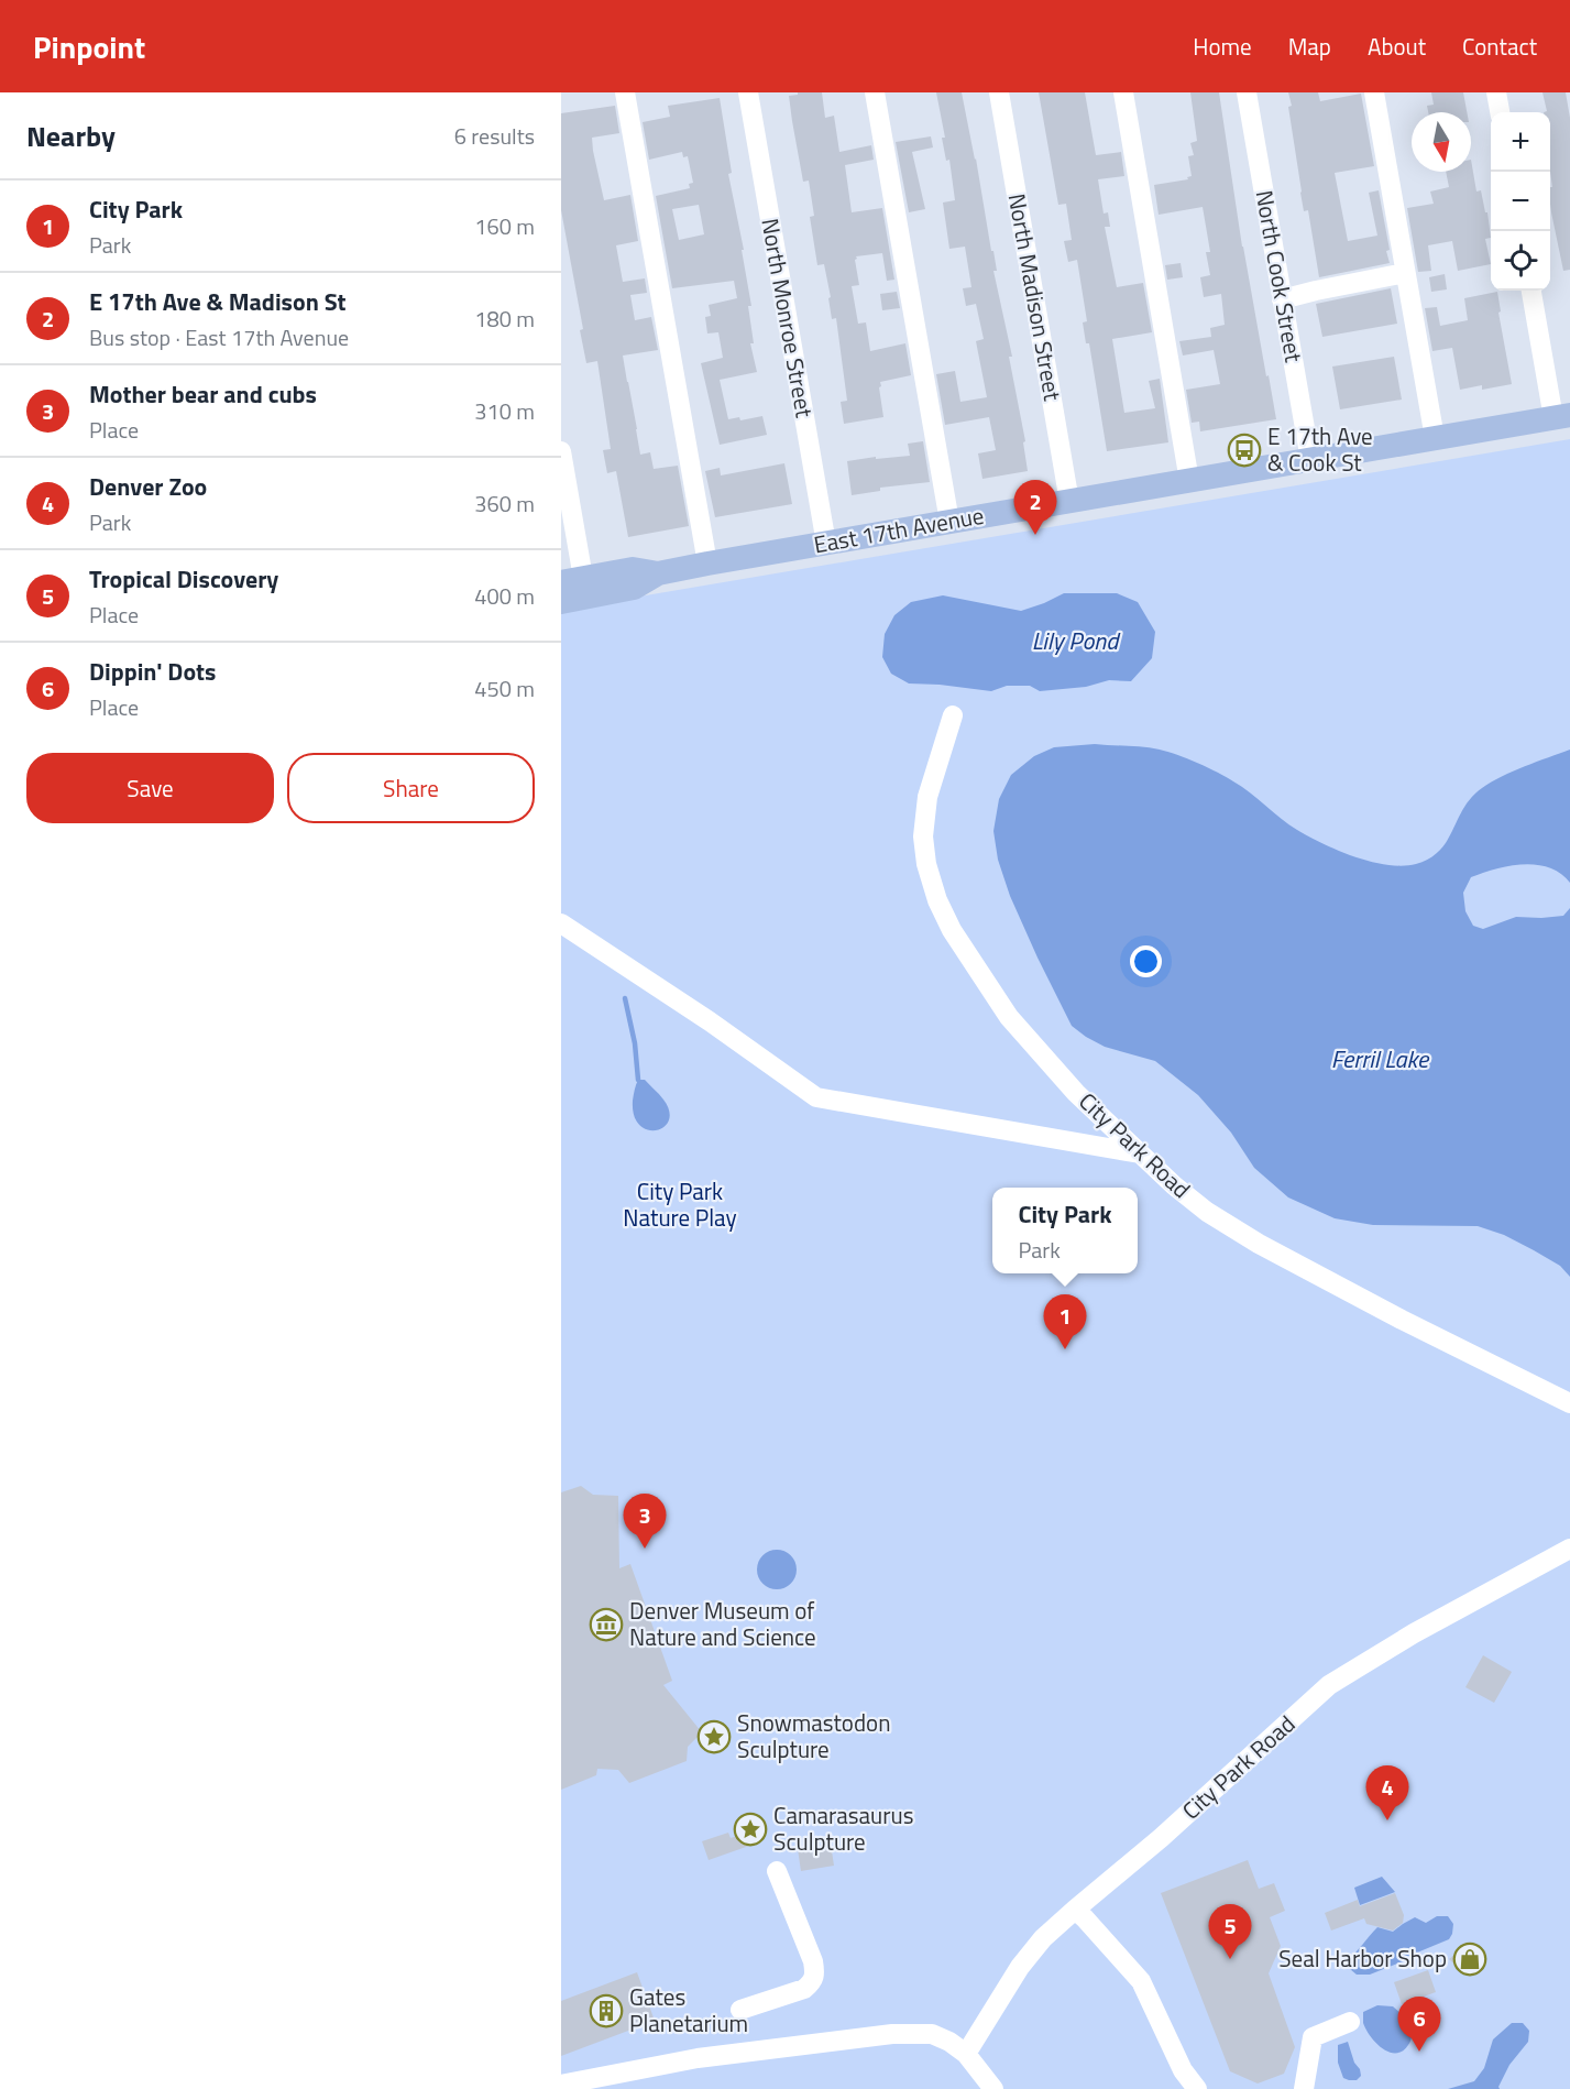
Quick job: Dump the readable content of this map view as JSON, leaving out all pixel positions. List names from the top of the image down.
{
  "streets": {
    "main road": ["East 17th Avenue"],
    "street": [
      "North Cook Street",
      "North Madison Street",
      "North Monroe Street",
      "City Park Road"
    ]
  },
  "crossings": [
    ["North Cook Street", "East 17th Avenue"],
    ["North Madison Street", "East 17th Avenue"],
    ["North Monroe Street", "East 17th Avenue"]
  ],
  "water": ["Lily Pond", "Ferril Lake"],
  "parks": ["City Park Nature Play"],
  "places": {
    "bus stop": ["E 17th Ave & Cook St"],
    "museum": ["Denver Museum of Nature and Science"],
    "place": ["Snowmastodon Sculpture", "Camarasaurus Sculpture"],
    "shop": ["Seal Harbor Shop"],
    "building": ["Gates Planetarium"]
  },
  "north": "bottom",
  "page": {
    "header": "Pinpoint",
    "nav": [
      "Home",
      "Map",
      "About",
      "Contact"
    ],
    "heading": ["Nearby", "6 results"],
    "map_buttons": ["+", "−"],
    "list": [
      {
        "mark": "1",
        "name": "City Park",
        "note": "Park",
        "value": "160 m"
      },
      {
        "mark": "2",
        "name": "E 17th Ave & Madison St",
        "note": "Bus stop · East 17th Avenue",
        "value": "180 m"
      },
      {
        "mark": "3",
        "name": "Mother bear and cubs",
        "note": "Place",
        "value": "310 m"
      },
      {
        "mark": "4",
        "name": "Denver Zoo",
        "note": "Park",
        "value": "360 m"
      },
      {
        "mark": "5",
        "name": "Tropical Discovery",
        "note": "Place",
        "value": "400 m"
      },
      {
        "mark": "6",
        "name": "Dippin' Dots",
        "note": "Place",
        "value": "450 m"
      }
    ],
    "pins": [
      "2",
      "1",
      "3",
      "4",
      "5",
      "6"
    ],
    "buttons": ["Save", "Share"],
    "popup": ["City Park", "Park"]
  }
}
